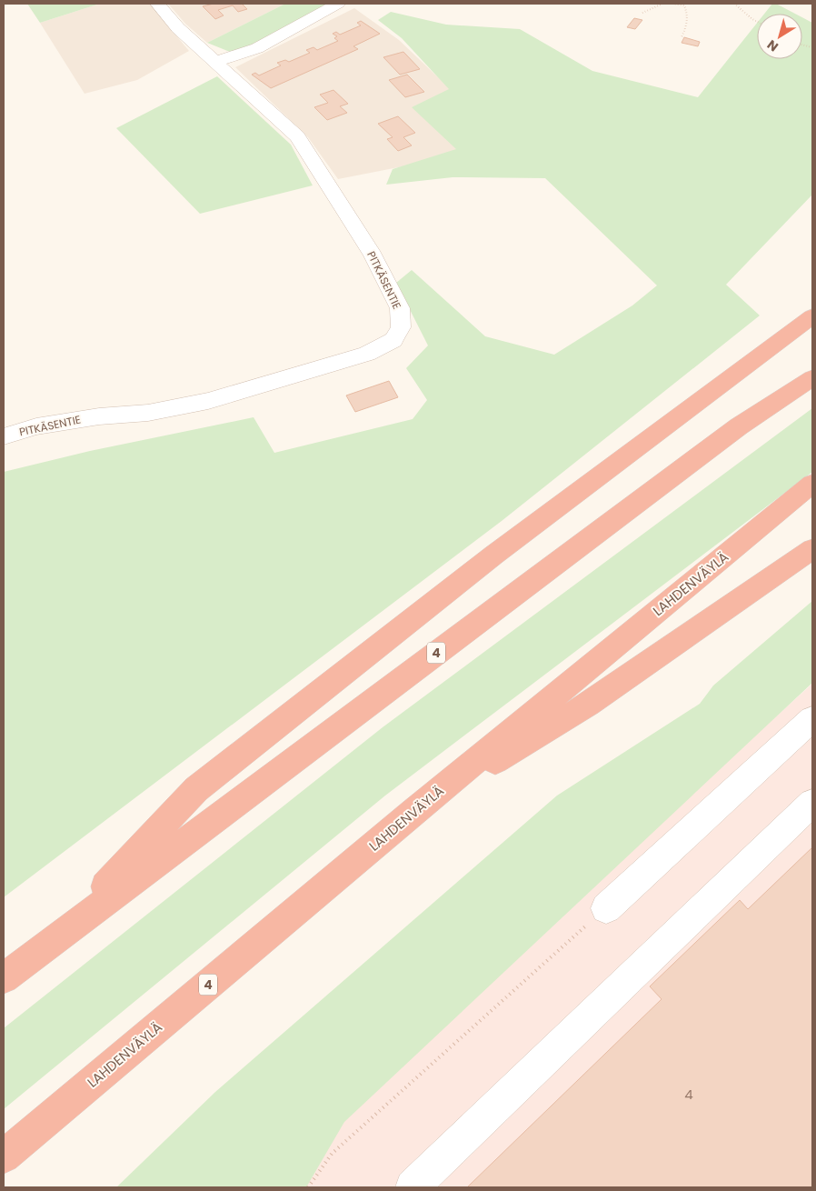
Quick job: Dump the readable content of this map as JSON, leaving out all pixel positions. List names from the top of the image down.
{
  "streets": {
    "highway": ["LAHDENVÄYLÄ", "4"],
    "street": ["PITKÄSENTIE"]
  },
  "house_numbers": ["4"],
  "north": "bottom left"
}
